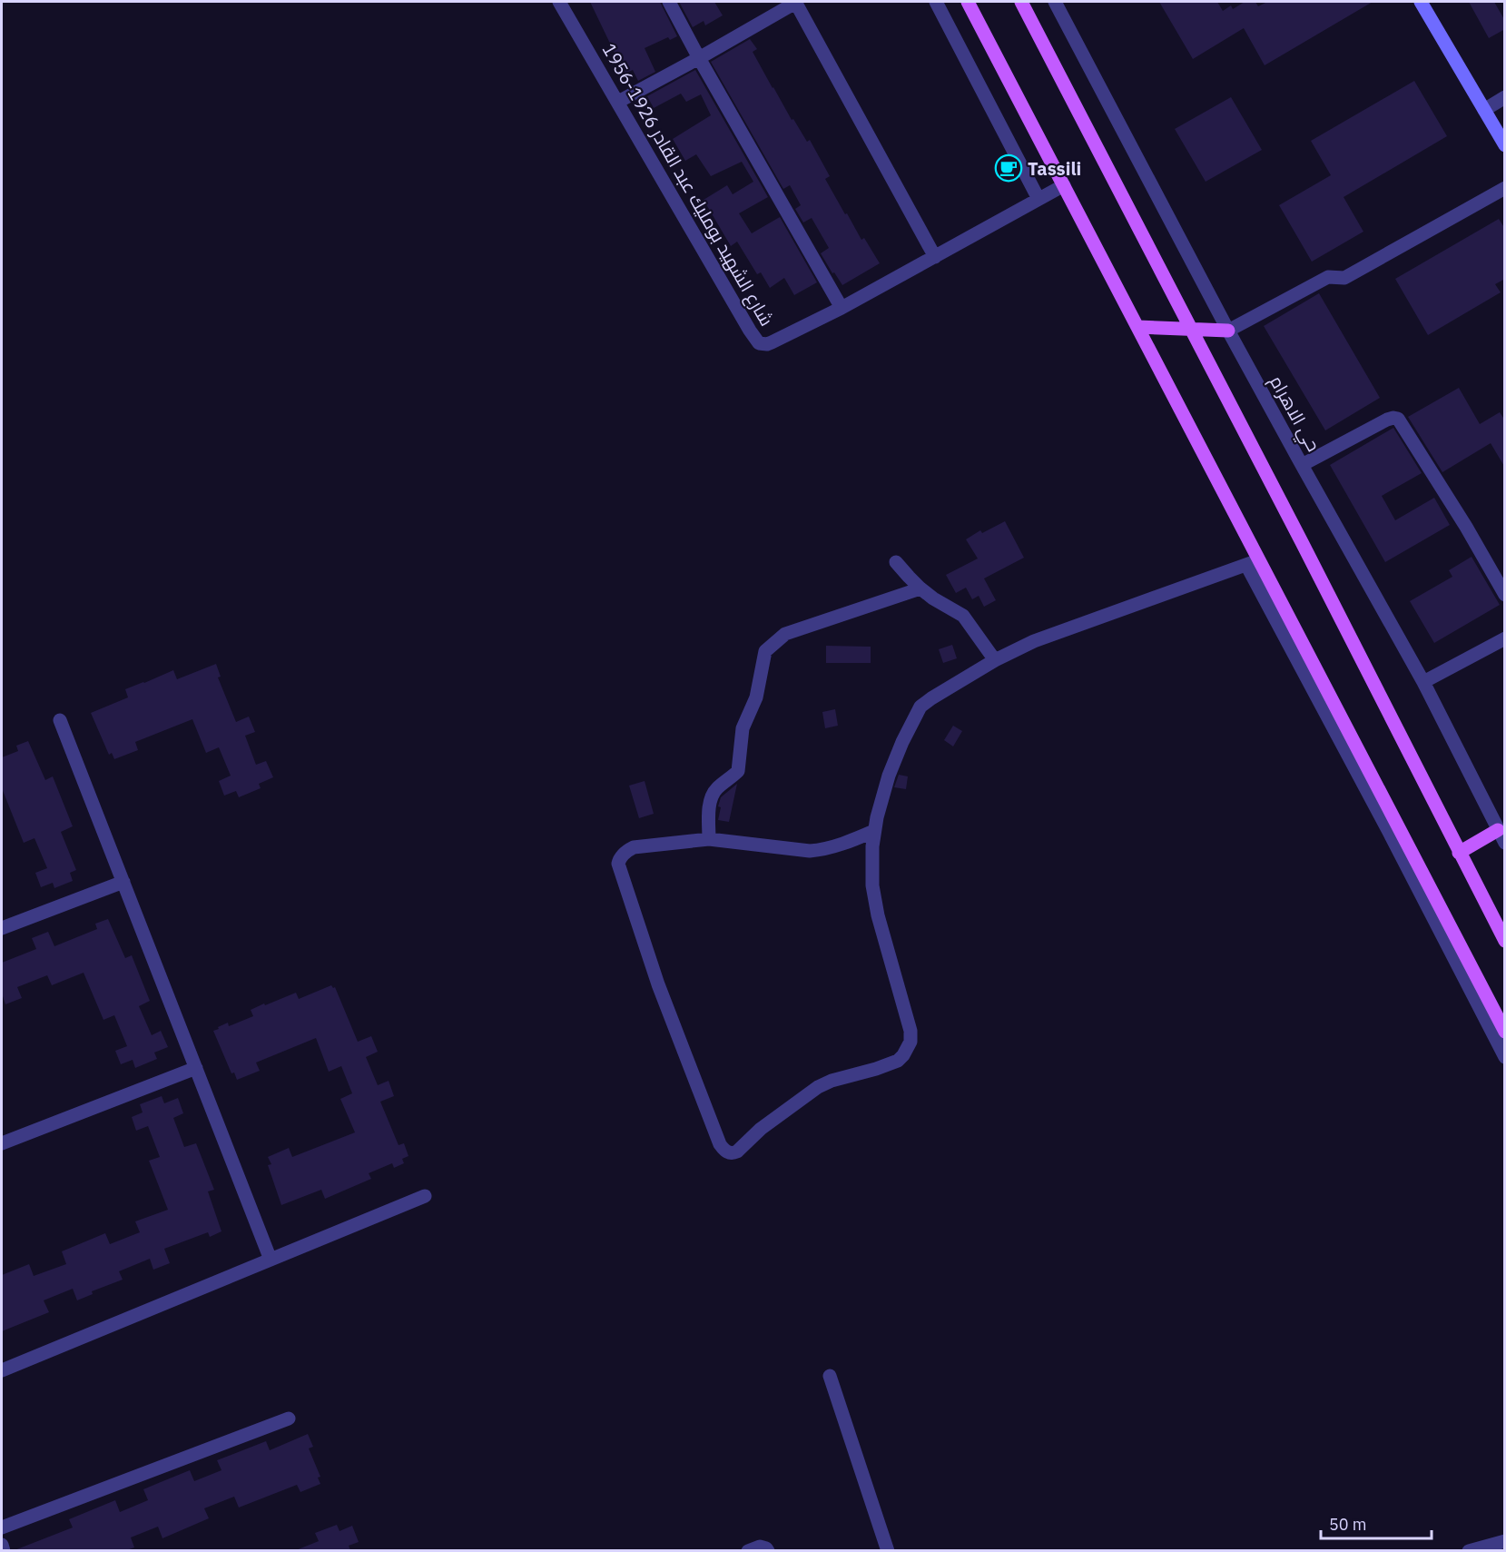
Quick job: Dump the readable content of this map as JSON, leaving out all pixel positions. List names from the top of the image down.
{
  "streets": {
    "street": ["شارع الشهيد بومليك عبد القادر 1926-1956", "حي الاهرام"]
  },
  "places": {
    "cafe": ["Tassili"]
  },
  "scale_bar": "50 m"
}
